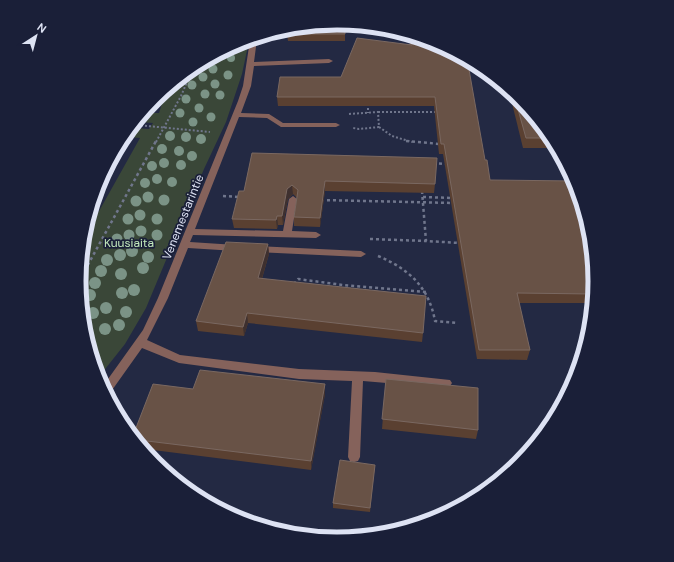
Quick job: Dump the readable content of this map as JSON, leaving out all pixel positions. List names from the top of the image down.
{
  "streets": {
    "street": ["Venemestarintie"]
  },
  "parks": ["Kuusiaita"],
  "north": "top right"
}
